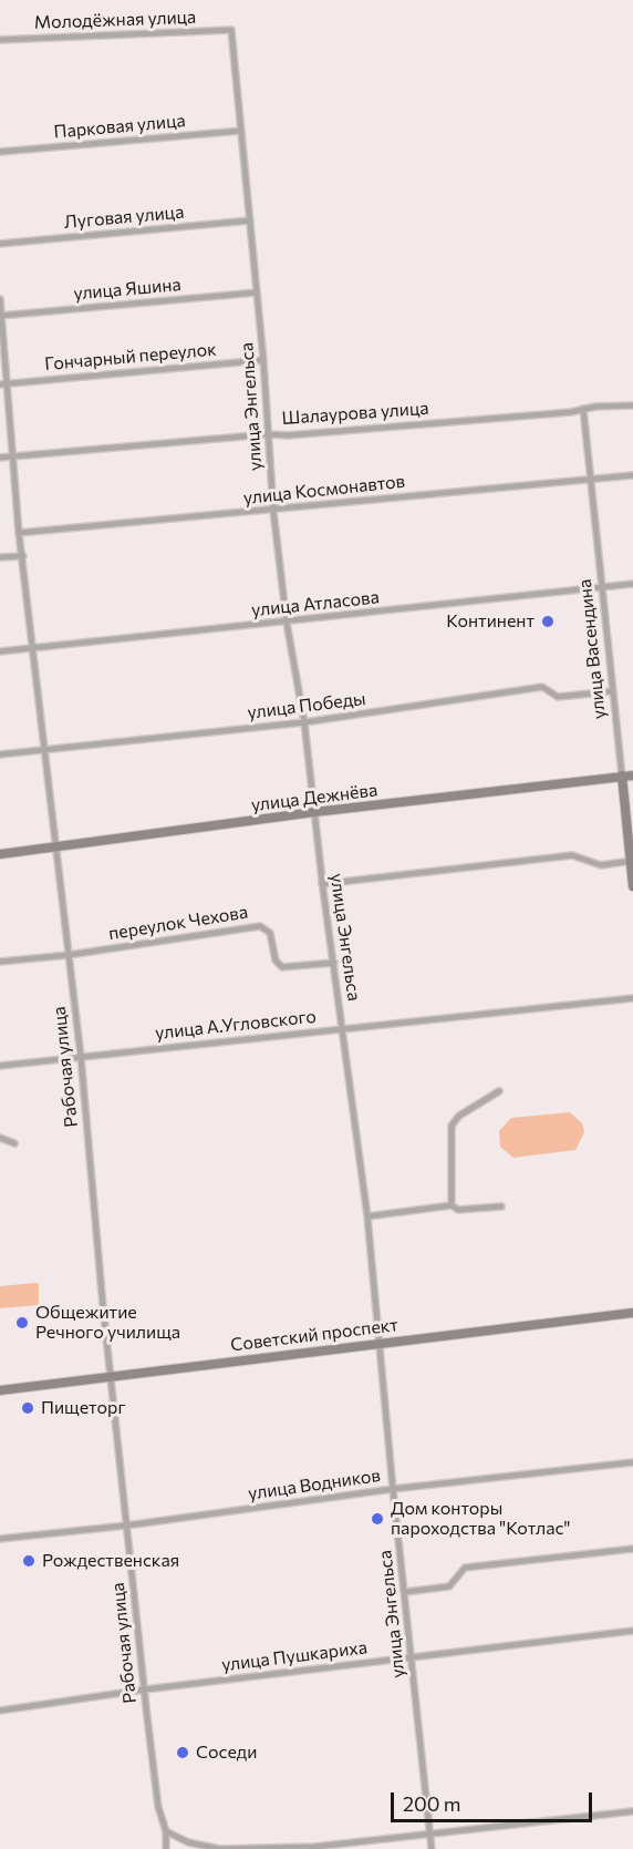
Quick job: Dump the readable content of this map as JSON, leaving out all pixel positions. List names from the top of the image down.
{
  "streets": {
    "main road": ["улица Васендина", "улица Дежнёва", "Советский проспект"],
    "street": [
      "Молодёжная улица",
      "Парковая улица",
      "Луговая улица",
      "улица Яшина",
      "Гончарный переулок",
      "улица Энгельса",
      "Шалаурова улица",
      "улица Космонавтов",
      "улица Атласова",
      "улица Победы",
      "переулок Чехова",
      "улица А.Угловского",
      "Рабочая улица",
      "улица Водников",
      "улица Пушкариха"
    ]
  },
  "crossings": [
    ["Молодёжная улица", "улица Энгельса"],
    ["Парковая улица", "улица Энгельса"],
    ["Луговая улица", "улица Энгельса"],
    ["улица Яшина", "улица Энгельса"],
    ["улица Яшина", "Рабочая улица"],
    ["Гончарный переулок", "улица Энгельса"],
    ["Гончарный переулок", "Рабочая улица"],
    ["улица Энгельса", "Шалаурова улица"],
    ["улица Энгельса", "улица Космонавтов"],
    ["улица Энгельса", "улица Атласова"],
    ["улица Энгельса", "улица Победы"],
    ["улица Энгельса", "улица Дежнёва"],
    ["улица Энгельса", "переулок Чехова"],
    ["улица Энгельса", "улица А.Угловского"],
    ["улица Энгельса", "Советский проспект"],
    ["улица Энгельса", "улица Водников"],
    ["улица Энгельса", "улица Пушкариха"],
    ["Шалаурова улица", "улица Васендина"],
    ["Шалаурова улица", "Рабочая улица"],
    ["улица Космонавтов", "улица Васендина"],
    ["улица Космонавтов", "Рабочая улица"],
    ["улица Атласова", "улица Васендина"],
    ["улица Атласова", "Рабочая улица"],
    ["улица Васендина", "улица Победы"],
    ["улица Васендина", "улица Дежнёва"],
    ["улица Победы", "Рабочая улица"],
    ["улица Дежнёва", "Рабочая улица"],
    ["переулок Чехова", "Рабочая улица"],
    ["улица А.Угловского", "Рабочая улица"],
    ["Рабочая улица", "Советский проспект"],
    ["Рабочая улица", "улица Водников"],
    ["Рабочая улица", "улица Пушкариха"]
  ],
  "places": [
    "Континент",
    "Общежитие Речного училища",
    "Пищеторг",
    "Дом конторы пароходства \"Котлас\"",
    "Рождественская",
    "Соседи"
  ],
  "scale_bar": "200 m"
}
